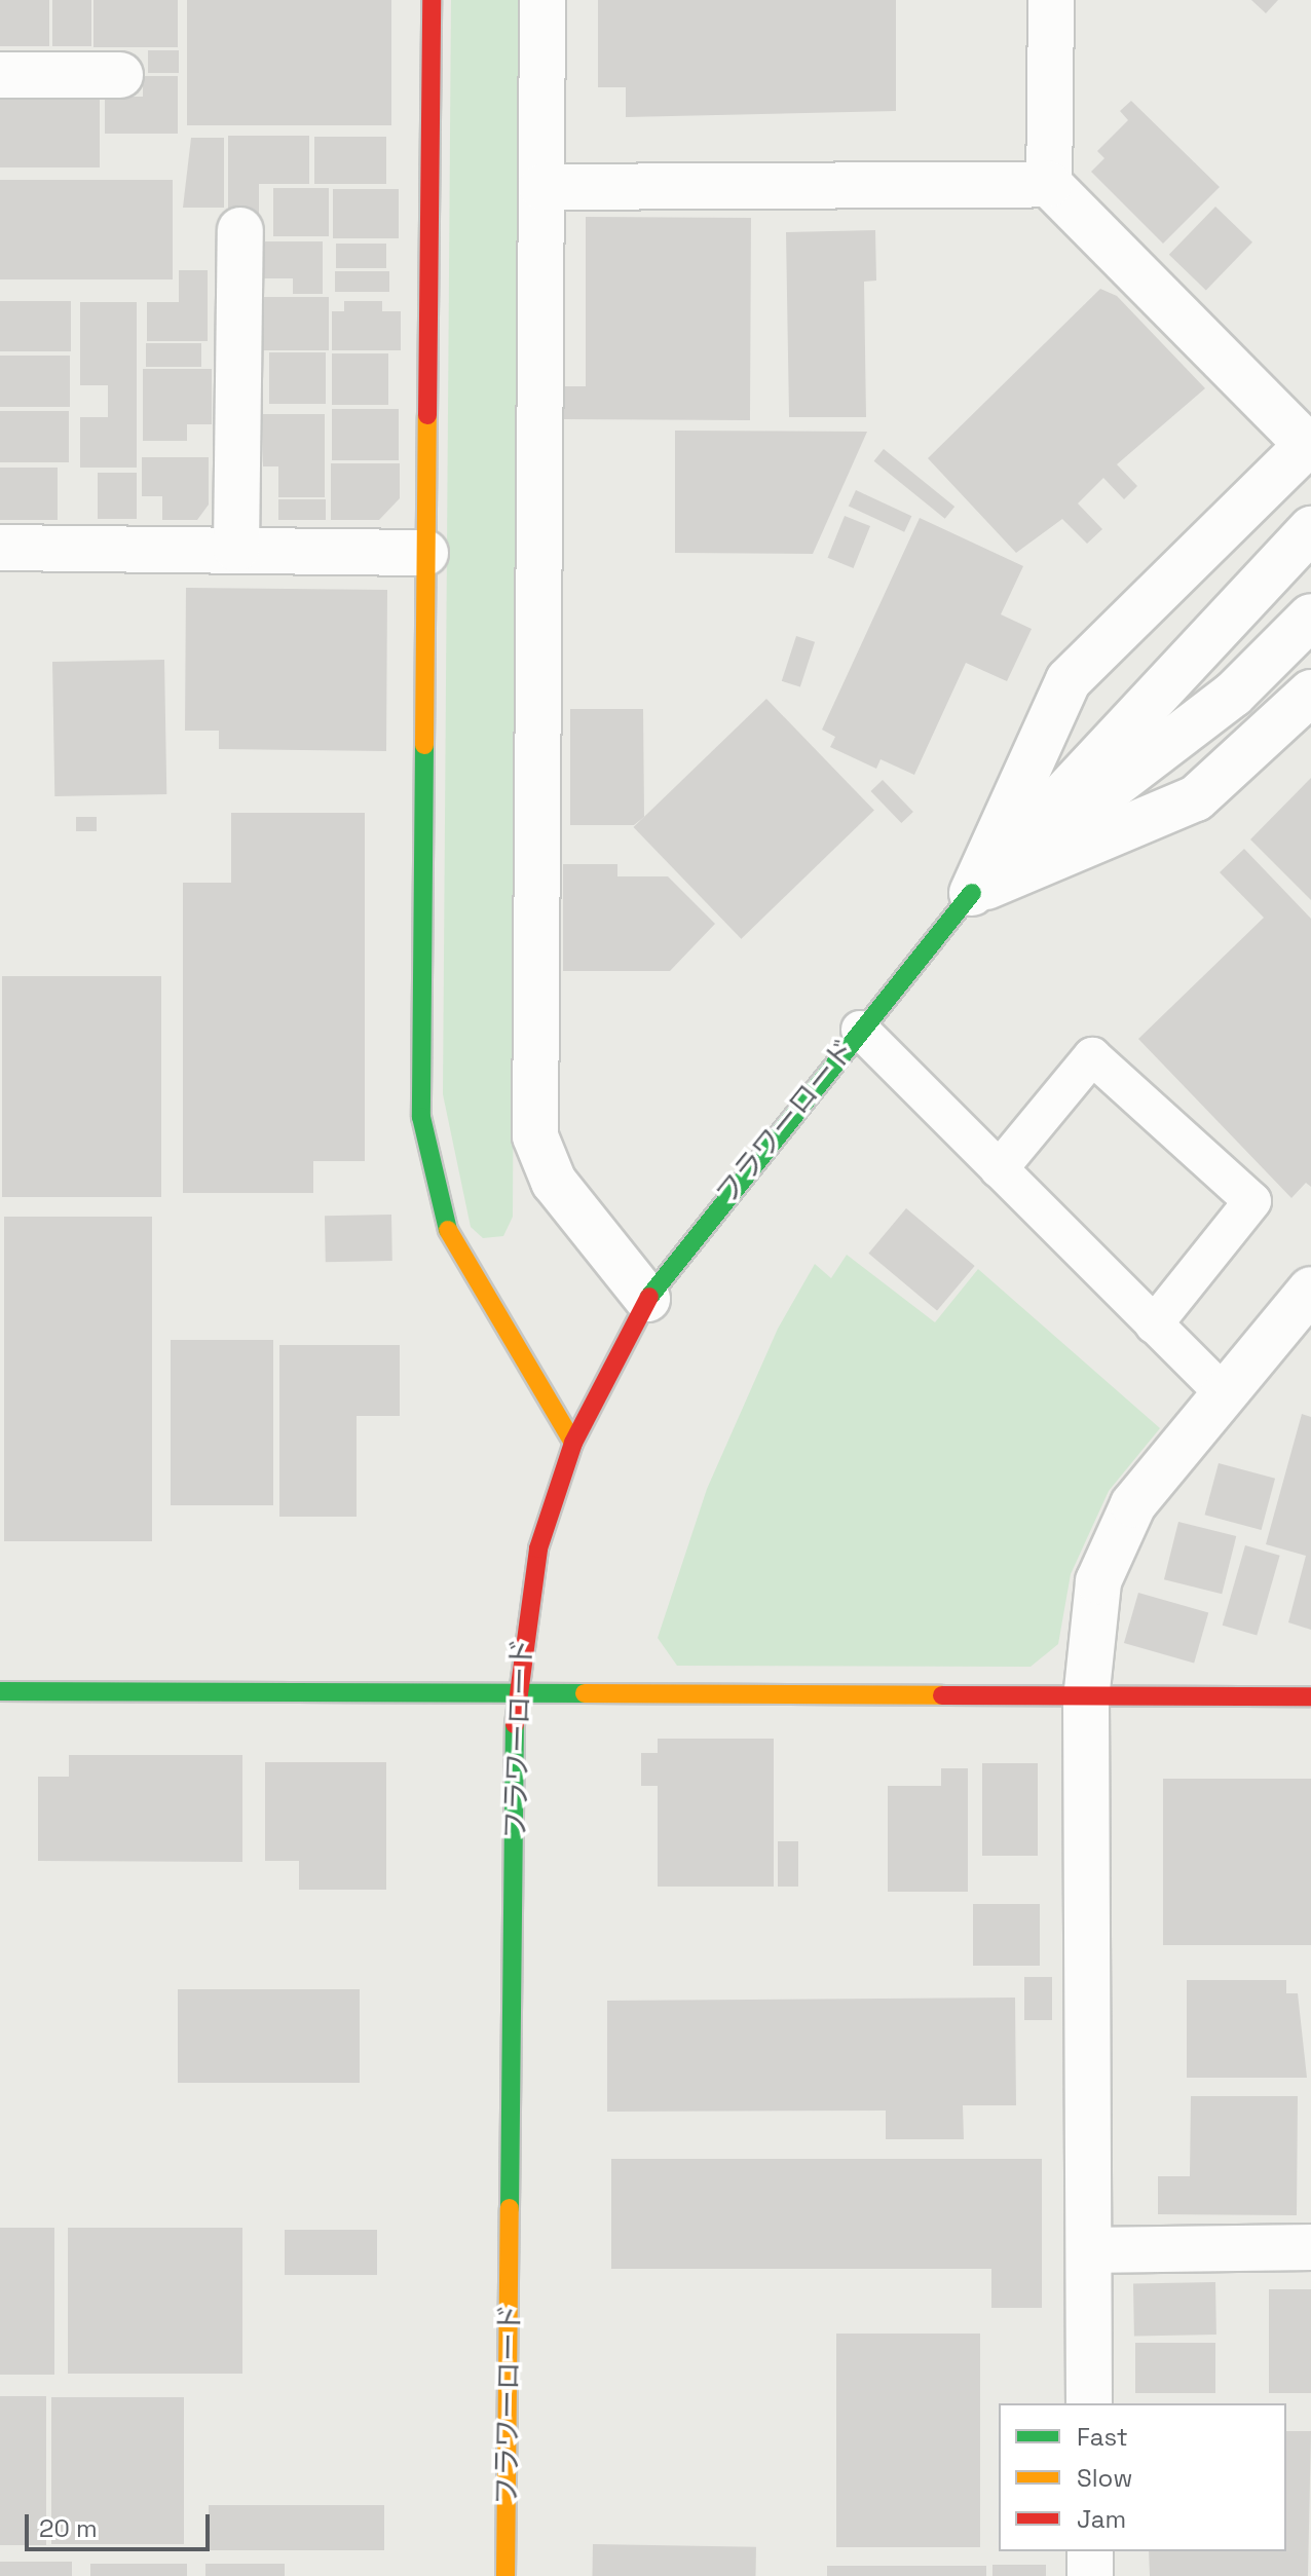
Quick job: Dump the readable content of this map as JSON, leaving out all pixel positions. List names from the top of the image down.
{
  "streets": {
    "street": ["フラワーロード"]
  },
  "legend": ["Fast", "Slow", "Jam"],
  "scale_bar": "20 m"
}
